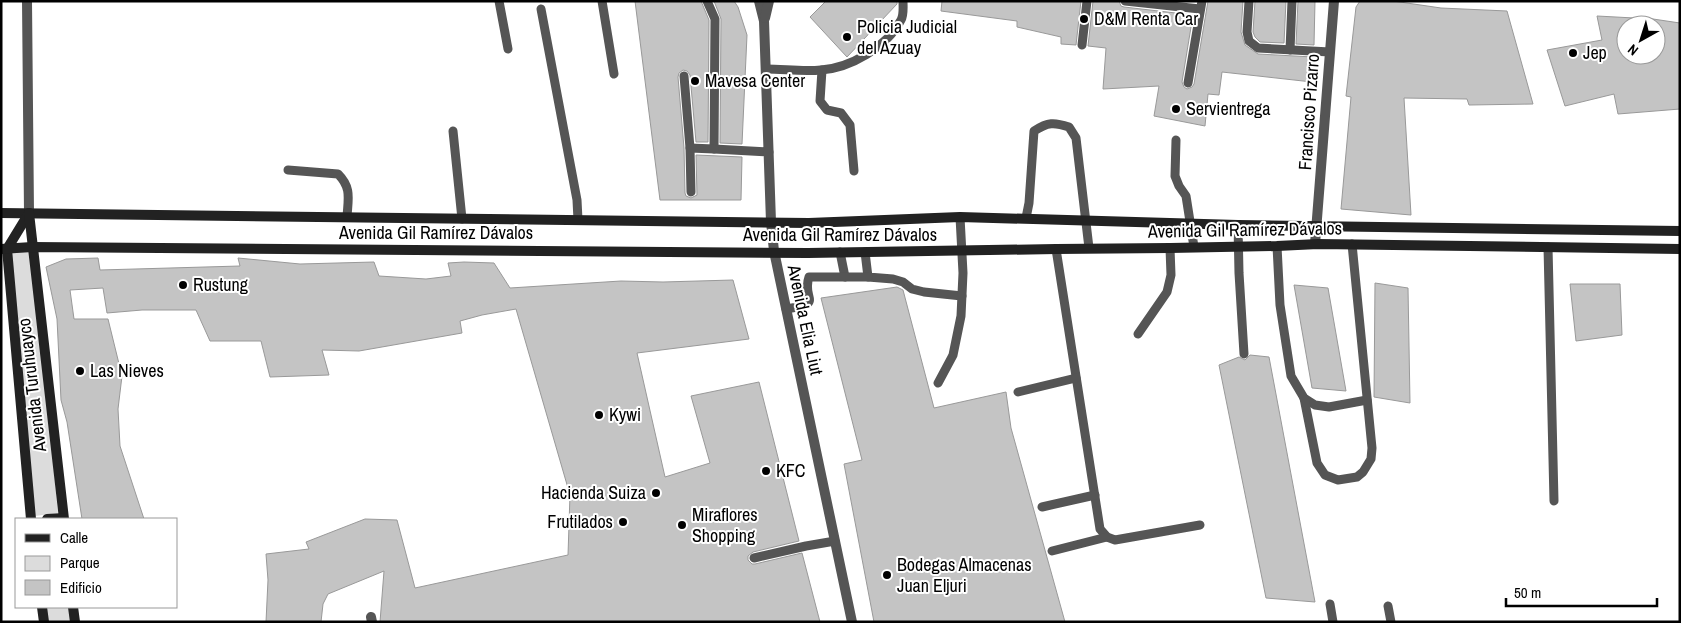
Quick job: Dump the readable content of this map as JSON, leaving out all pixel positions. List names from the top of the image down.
{
  "streets": {
    "main road": ["Avenida Gil Ramírez Dávalos", "Avenida Turuhuayco"],
    "street": ["Francisco Pizarro", "Avenida Elia Liut"]
  },
  "crossings": [
    ["Francisco Pizarro", "Avenida Gil Ramírez Dávalos"],
    ["Avenida Gil Ramírez Dávalos", "Avenida Elia Liut"],
    ["Avenida Gil Ramírez Dávalos", "Avenida Turuhuayco"]
  ],
  "places": [
    "D&M Renta Car",
    "Policia Judicial del Azuay",
    "Jep",
    "Mavesa Center",
    "Servientrega",
    "Rustung",
    "Las Nieves",
    "Kywi",
    "KFC",
    "Hacienda Suiza",
    "Frutilados",
    "Miraflores Shopping",
    "Bodegas Almacenas Juan Eljuri"
  ],
  "legend": ["Calle", "Parque", "Edificio"],
  "scale_bar": "50 m",
  "north": "bottom left"
}
